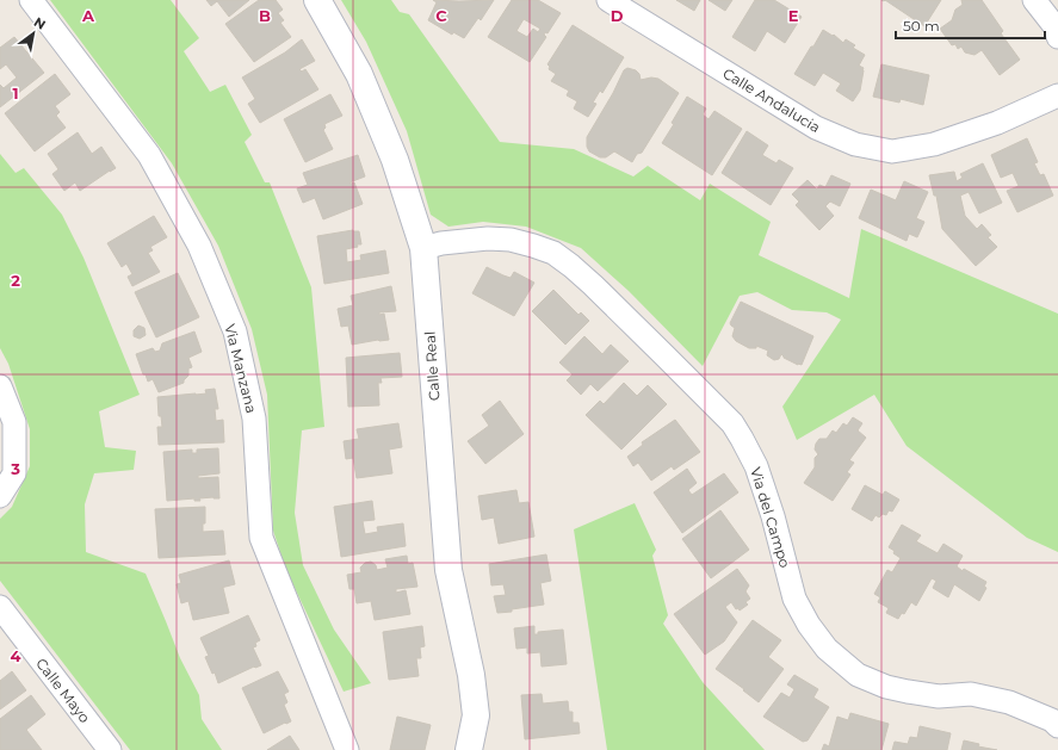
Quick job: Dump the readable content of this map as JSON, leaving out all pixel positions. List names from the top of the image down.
{
  "streets": {
    "street": [
      "Calle Andalucia",
      "Calle Real",
      "Via Manzana",
      "Via del Campo",
      "Calle Mayo"
    ]
  },
  "crossings": [
    ["Calle Real", "Via del Campo"]
  ],
  "scale_bar": "50 m",
  "north": "top right",
  "grid": {
    "columns": [
      "A",
      "B",
      "C",
      "D",
      "E"
    ],
    "rows": [
      "1",
      "2",
      "3",
      "4"
    ]
  }
}
